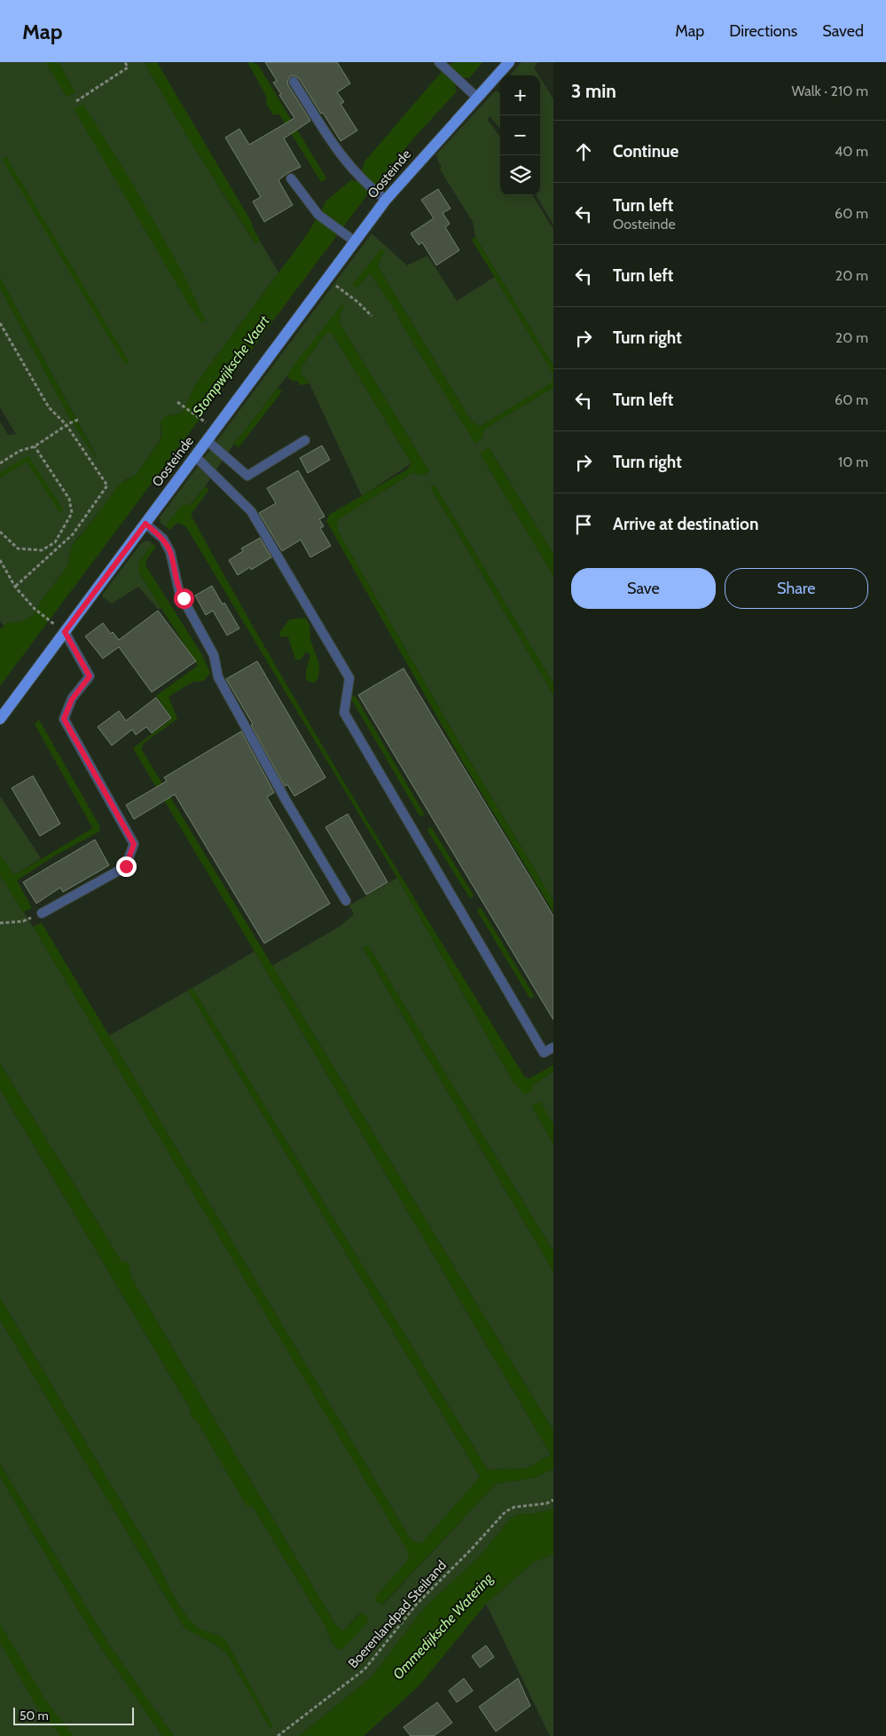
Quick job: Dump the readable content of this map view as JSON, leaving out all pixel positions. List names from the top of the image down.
{
  "streets": {
    "main road": ["Oosteinde"],
    "path": ["Boerenlandpad Steilrand"]
  },
  "water": ["Stompwijksche Vaart", "Ommedijksche Watering"],
  "scale_bar": "50 m",
  "page": {
    "header": "Map",
    "nav": ["Map", "Directions", "Saved"],
    "heading": ["3 min", "Walk · 210 m"],
    "map_buttons": ["+", "−"],
    "list": [
      ["Continue", "40 m"],
      ["Turn left", "Oosteinde", "60 m"],
      ["Turn left", "20 m"],
      ["Turn right", "20 m"],
      ["Turn left", "60 m"],
      ["Turn right", "10 m"],
      "Arrive at destination"
    ],
    "buttons": ["Save", "Share"],
    "scale": "50 m"
  }
}
